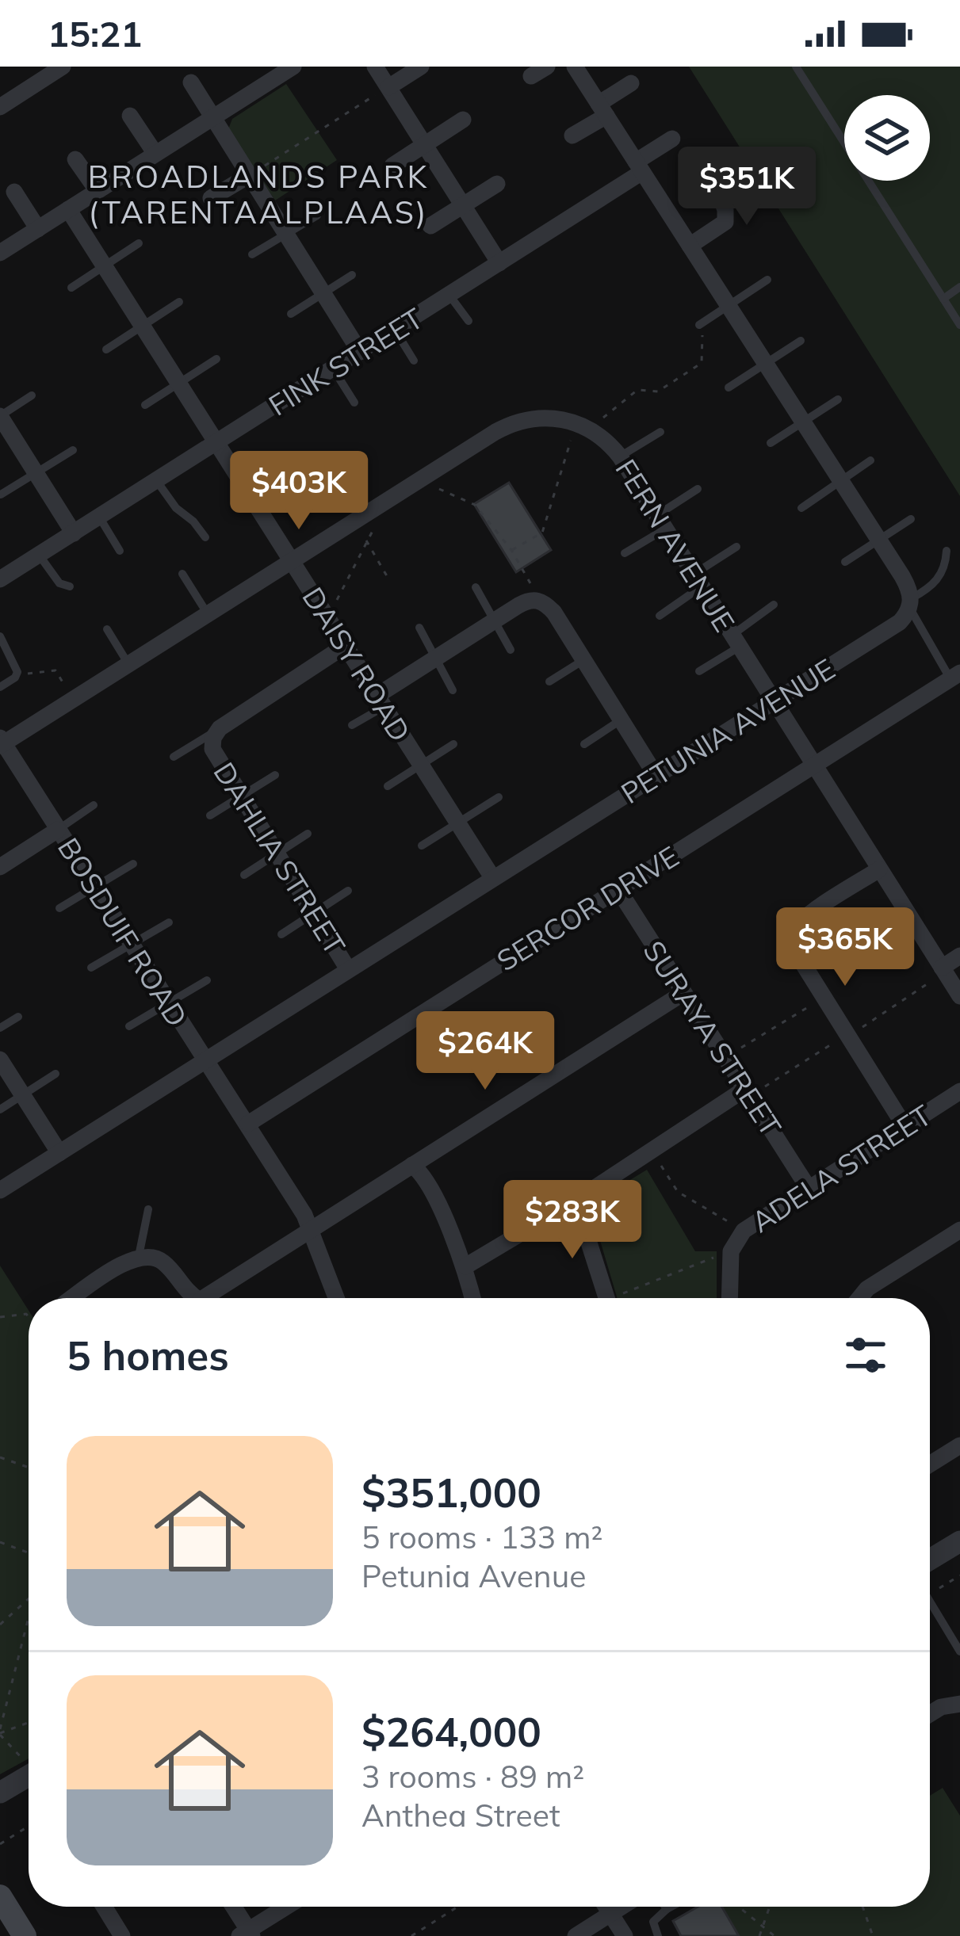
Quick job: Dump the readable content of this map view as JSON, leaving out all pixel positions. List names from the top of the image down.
{
  "streets": {
    "street": [
      "FINK STREET",
      "FERN AVENUE",
      "DAISY ROAD",
      "PETUNIA AVENUE",
      "DAHLIA STREET",
      "SERCOR DRIVE",
      "BOSDUIF ROAD",
      "SURAYA STREET",
      "ADELA STREET"
    ]
  },
  "crossings": [
    ["FINK STREET", "DAISY ROAD"],
    ["FERN AVENUE", "PETUNIA AVENUE"],
    ["FERN AVENUE", "SERCOR DRIVE"],
    ["DAISY ROAD", "PETUNIA AVENUE"],
    ["DAISY ROAD", "DAHLIA STREET"],
    ["PETUNIA AVENUE", "DAHLIA STREET"],
    ["PETUNIA AVENUE", "BOSDUIF ROAD"],
    ["SERCOR DRIVE", "BOSDUIF ROAD"],
    ["SERCOR DRIVE", "SURAYA STREET"],
    ["SURAYA STREET", "ADELA STREET"]
  ],
  "districts": ["BROADLANDS PARK (TARENTAALPLAAS)"],
  "page": {
    "status": "15:21",
    "price": [
      "$351K",
      "$403K",
      "$365K",
      "$264K",
      "$283K"
    ],
    "heading": "5 homes",
    "list": [
      {
        "name": "$351,000",
        "note": "5 rooms · 133 m² · Petunia Avenue"
      },
      {
        "name": "$264,000",
        "note": "3 rooms · 89 m² · Anthea Street"
      }
    ]
  }
}
